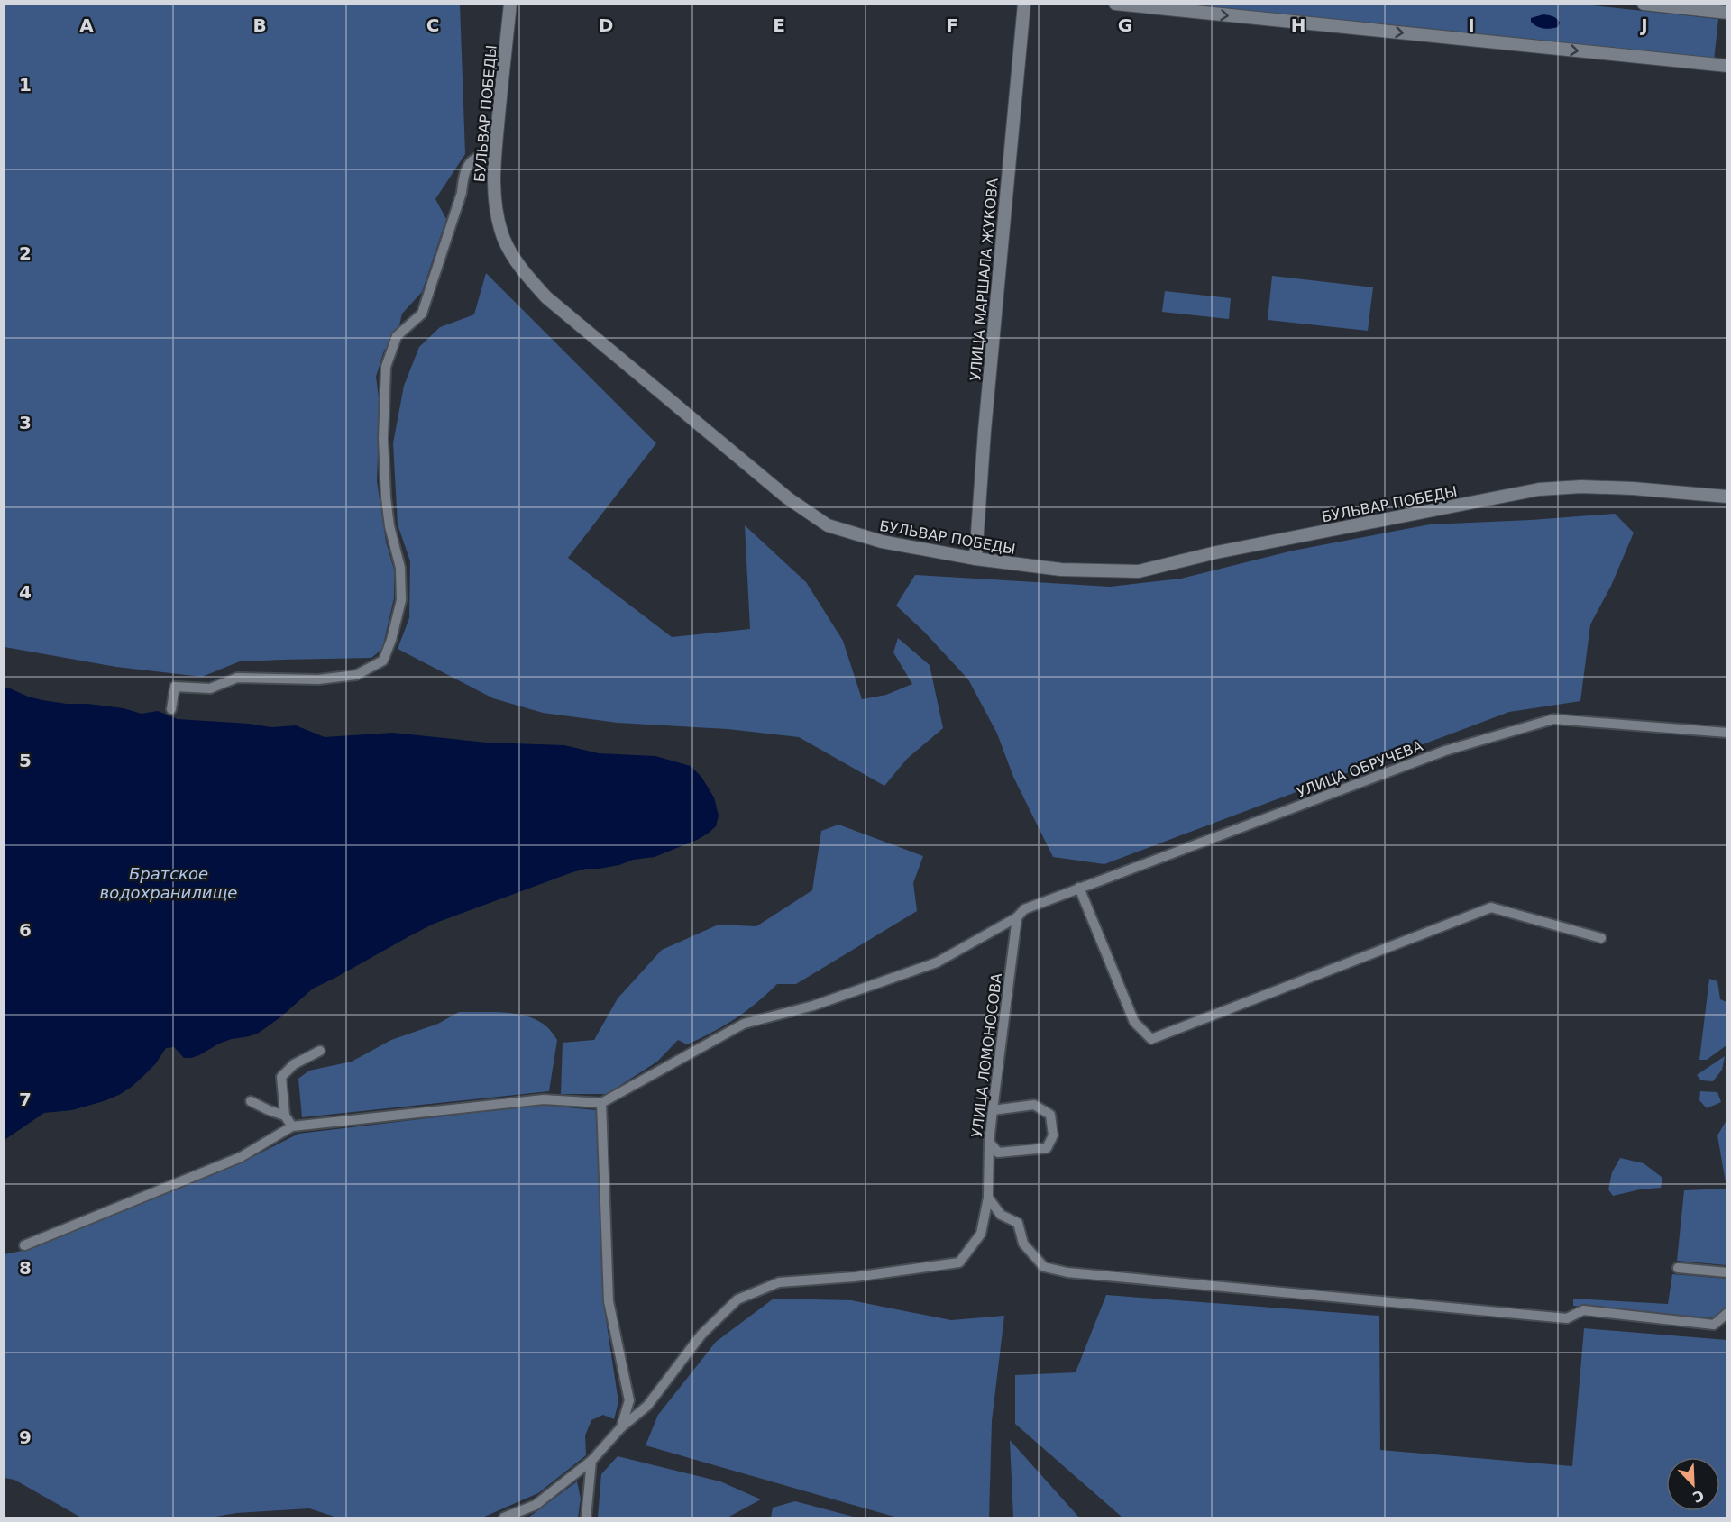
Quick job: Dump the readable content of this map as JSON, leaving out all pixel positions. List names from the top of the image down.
{
  "streets": {
    "street": [
      "БУЛЬВАР ПОБЕДЫ",
      "УЛИЦА МАРШАЛА ЖУКОВА",
      "УЛИЦА ОБРУЧЕВА",
      "УЛИЦА ЛОМОНОСОВА"
    ]
  },
  "crossings": [
    ["БУЛЬВАР ПОБЕДЫ", "УЛИЦА МАРШАЛА ЖУКОВА"],
    ["УЛИЦА ОБРУЧЕВА", "УЛИЦА ЛОМОНОСОВА"]
  ],
  "water": ["Братское водохранилище"],
  "north": "bottom right",
  "grid": {
    "columns": [
      "A",
      "B",
      "C",
      "D",
      "E",
      "F",
      "G",
      "H",
      "I",
      "J"
    ],
    "rows": [
      "1",
      "2",
      "3",
      "4",
      "5",
      "6",
      "7",
      "8",
      "9"
    ]
  }
}
